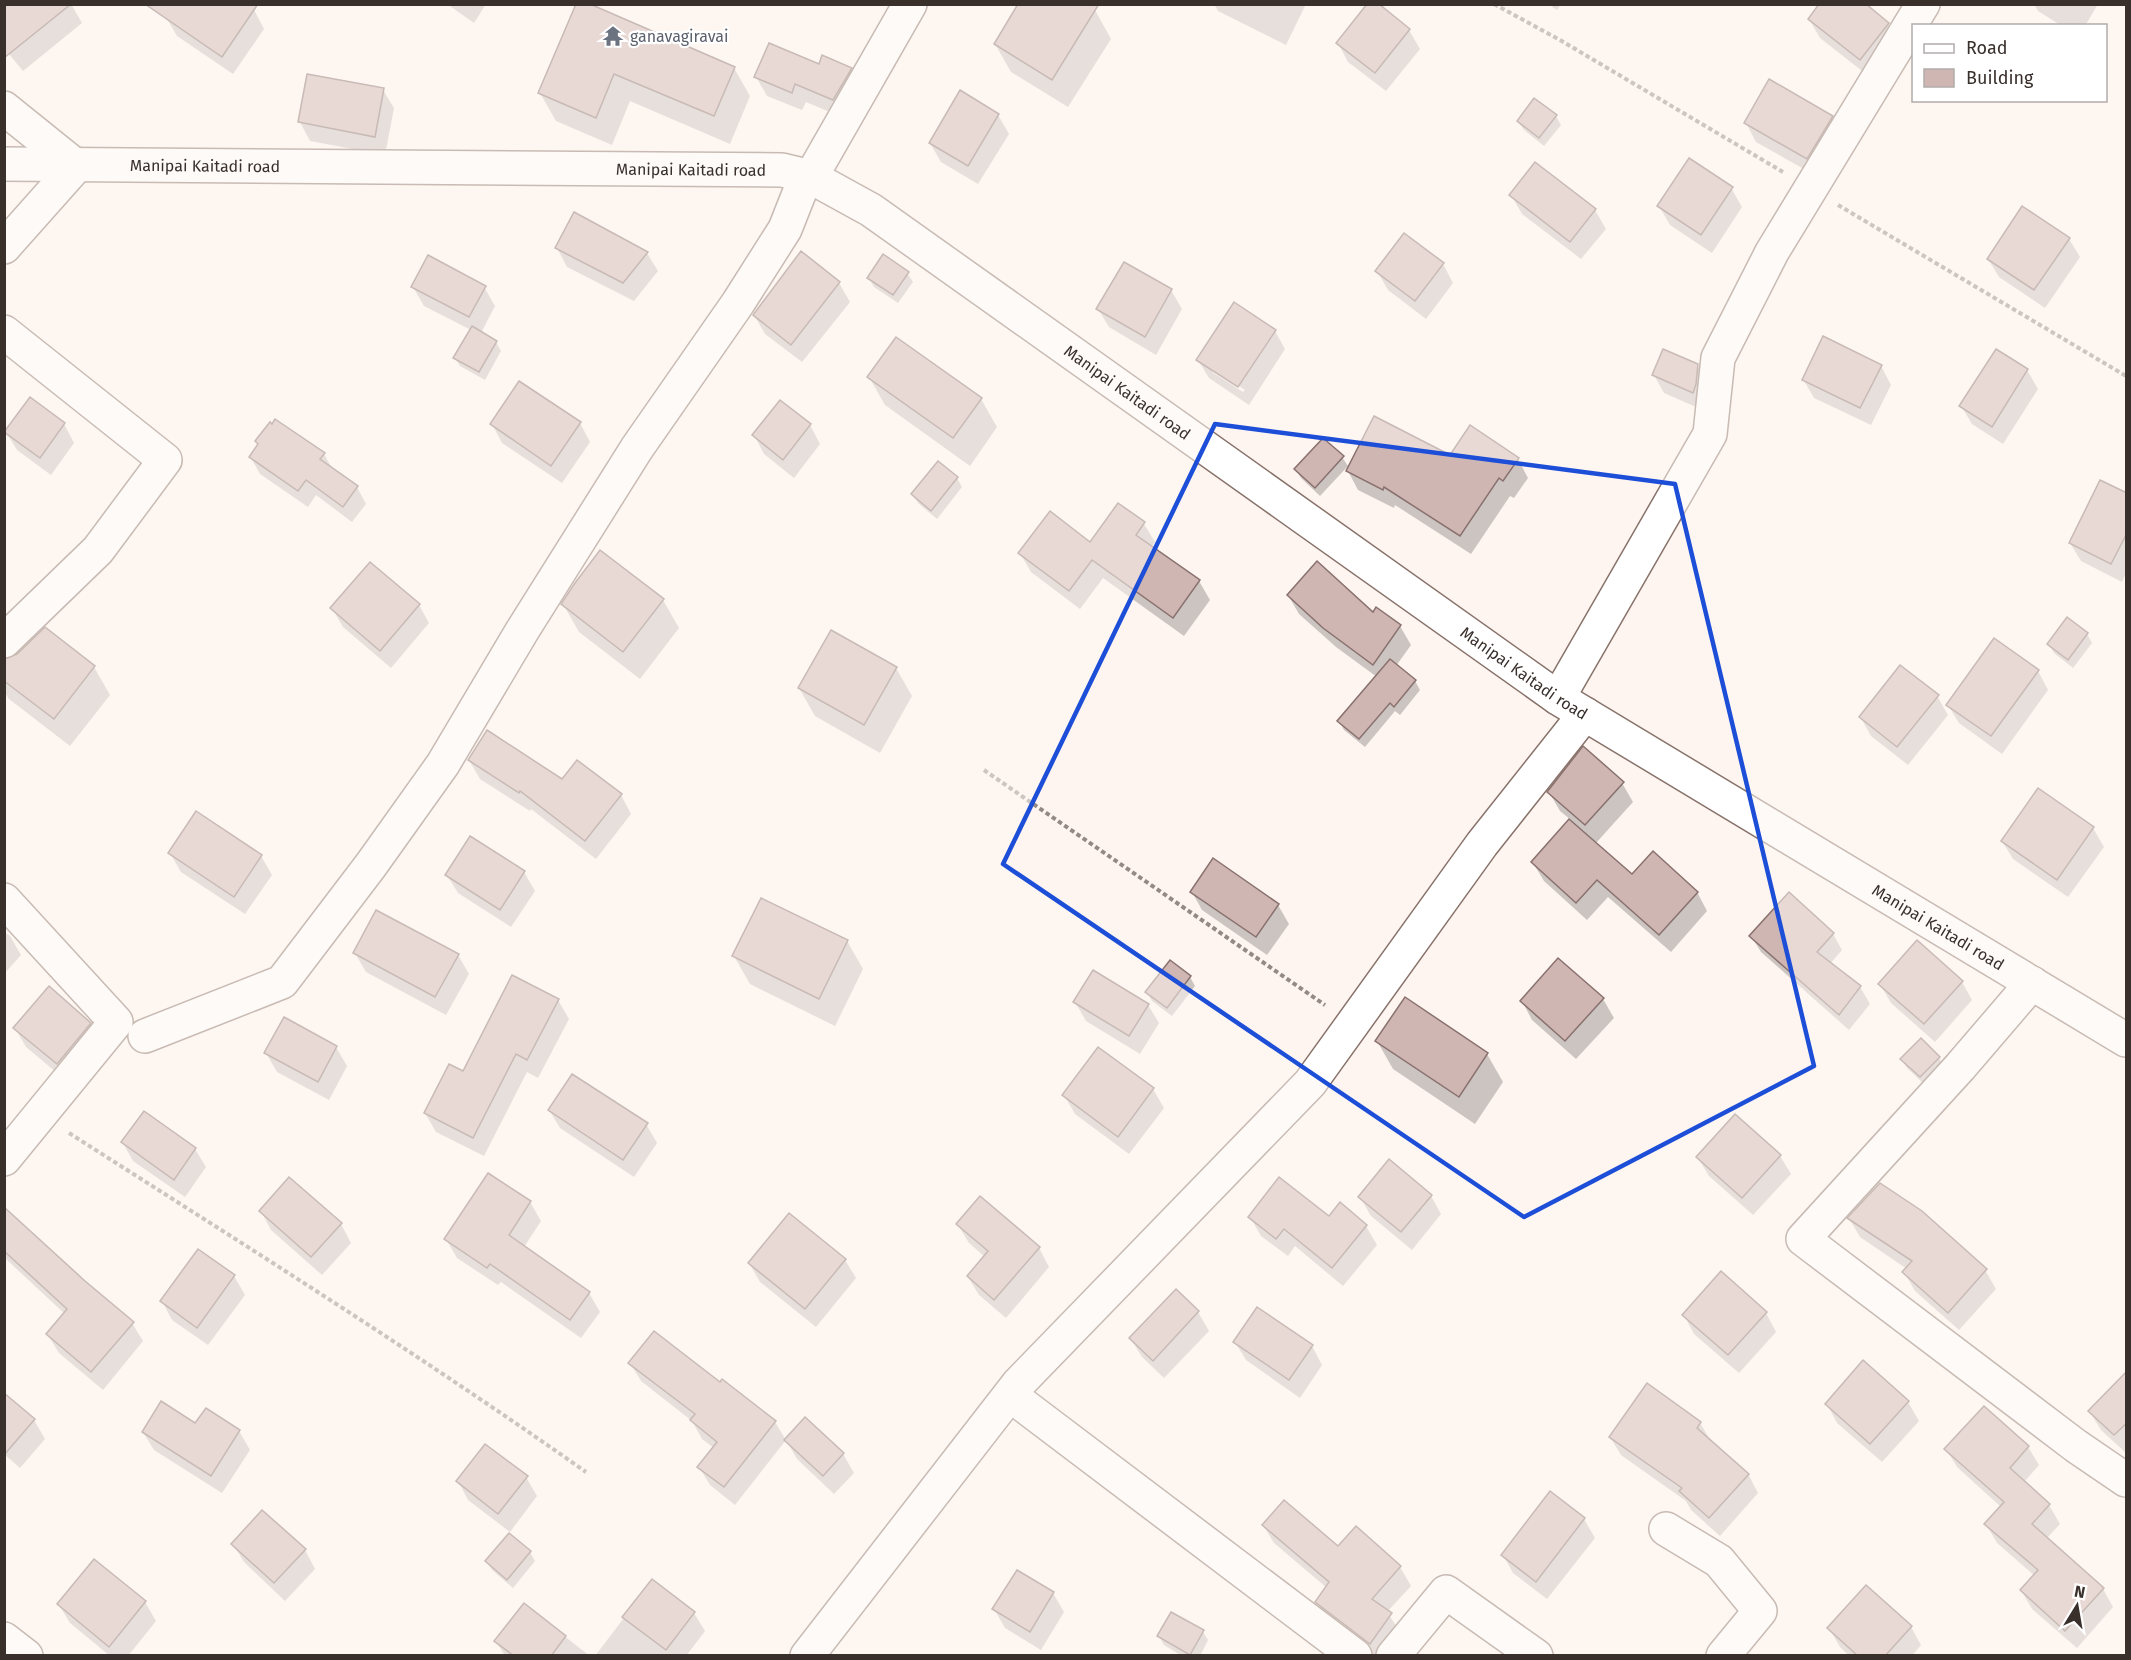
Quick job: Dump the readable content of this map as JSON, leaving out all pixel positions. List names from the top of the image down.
{
  "streets": {
    "street": ["Manipai Kaitadi road"]
  },
  "places": {
    "temple": ["ganavagiravai"]
  },
  "legend": ["Road", "Building"],
  "north": "top"
}
